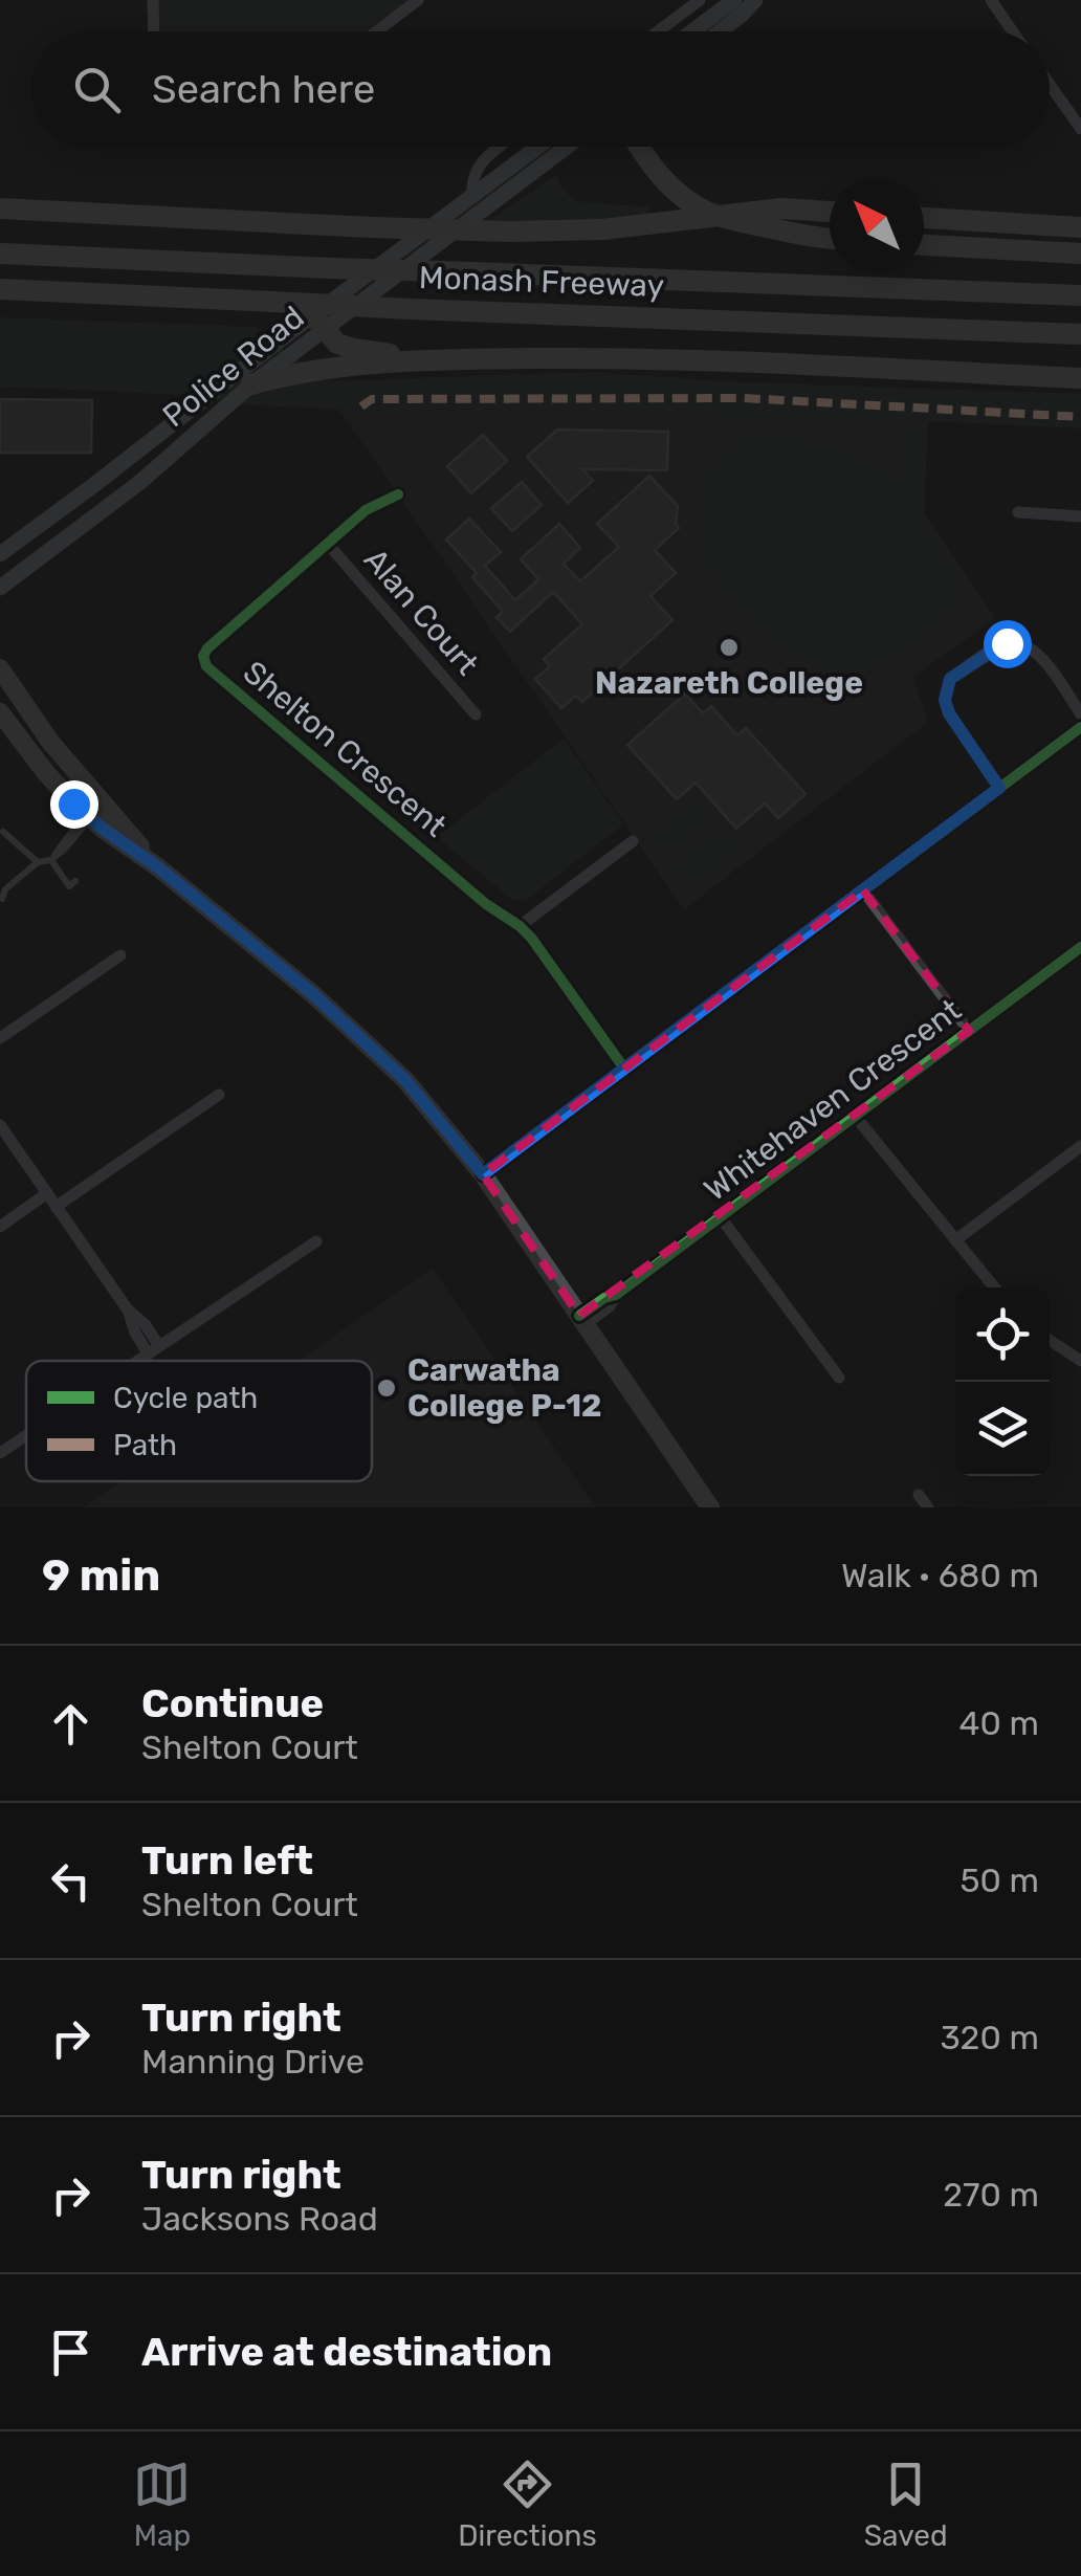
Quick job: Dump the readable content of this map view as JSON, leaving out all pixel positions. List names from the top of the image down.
{
  "streets": {
    "highway": ["Monash Freeway"],
    "main road": ["Police Road"],
    "street": ["Alan Court", "Shelton Crescent", "Whitehaven Crescent"]
  },
  "crossings": [
    ["Alan Court", "Shelton Crescent"]
  ],
  "places": ["Nazareth College", "Carwatha College P-12"],
  "legend": ["Cycle path", "Path"],
  "north": "top left",
  "page": {
    "search": "Search here",
    "heading": ["9 min", "Walk · 680 m"],
    "list": [
      ["Continue", "Shelton Court", "40 m"],
      ["Turn left", "Shelton Court", "50 m"],
      ["Turn right", "Manning Drive", "320 m"],
      ["Turn right", "Jacksons Road", "270 m"],
      "Arrive at destination"
    ],
    "nav": ["Map", "Directions", "Saved"]
  }
}
